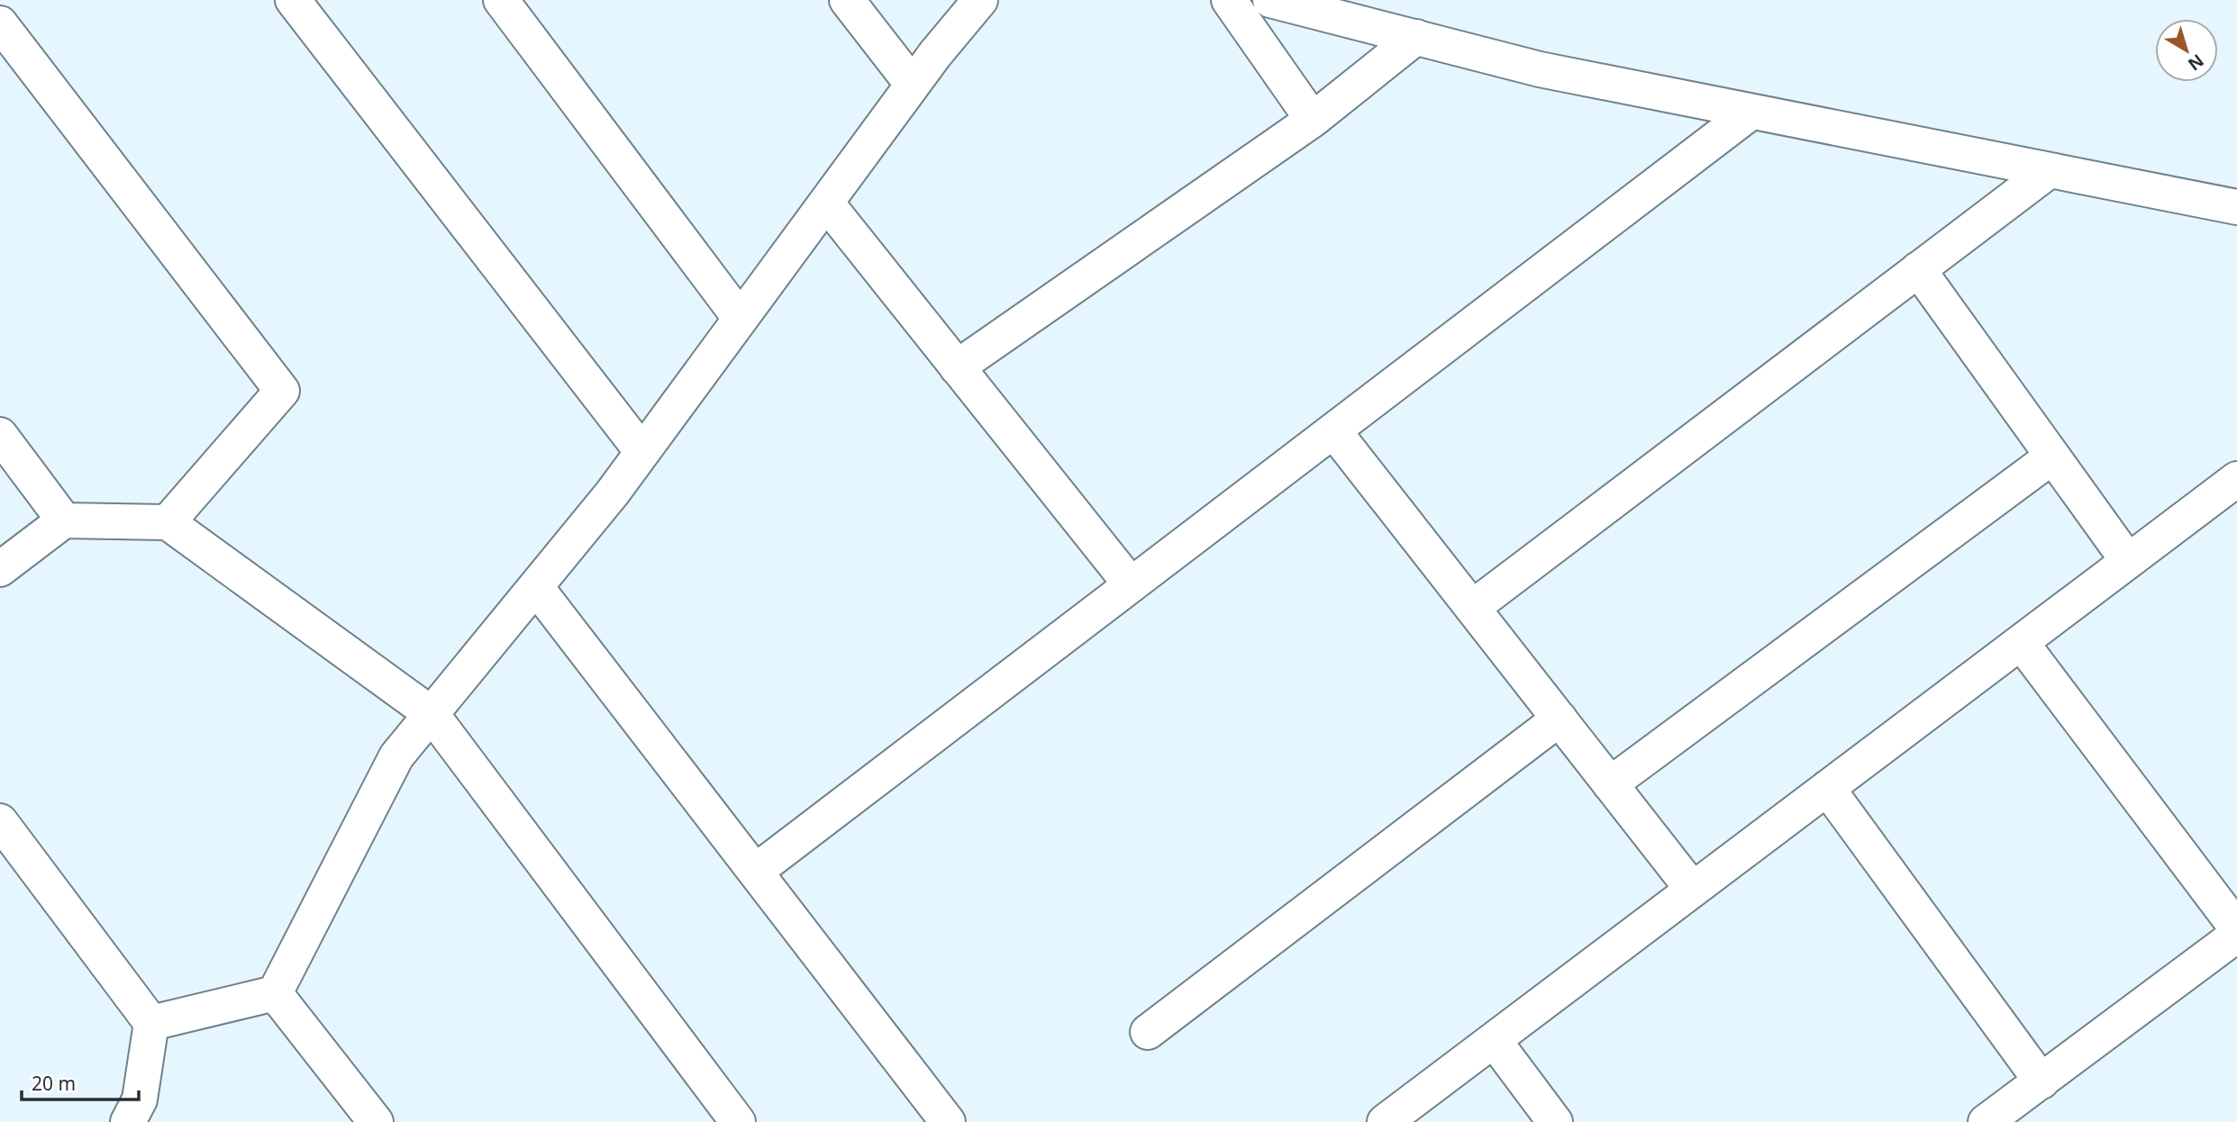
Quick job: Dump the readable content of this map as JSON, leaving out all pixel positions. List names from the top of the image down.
{
  "scale_bar": "20 m",
  "north": "bottom right"
}
